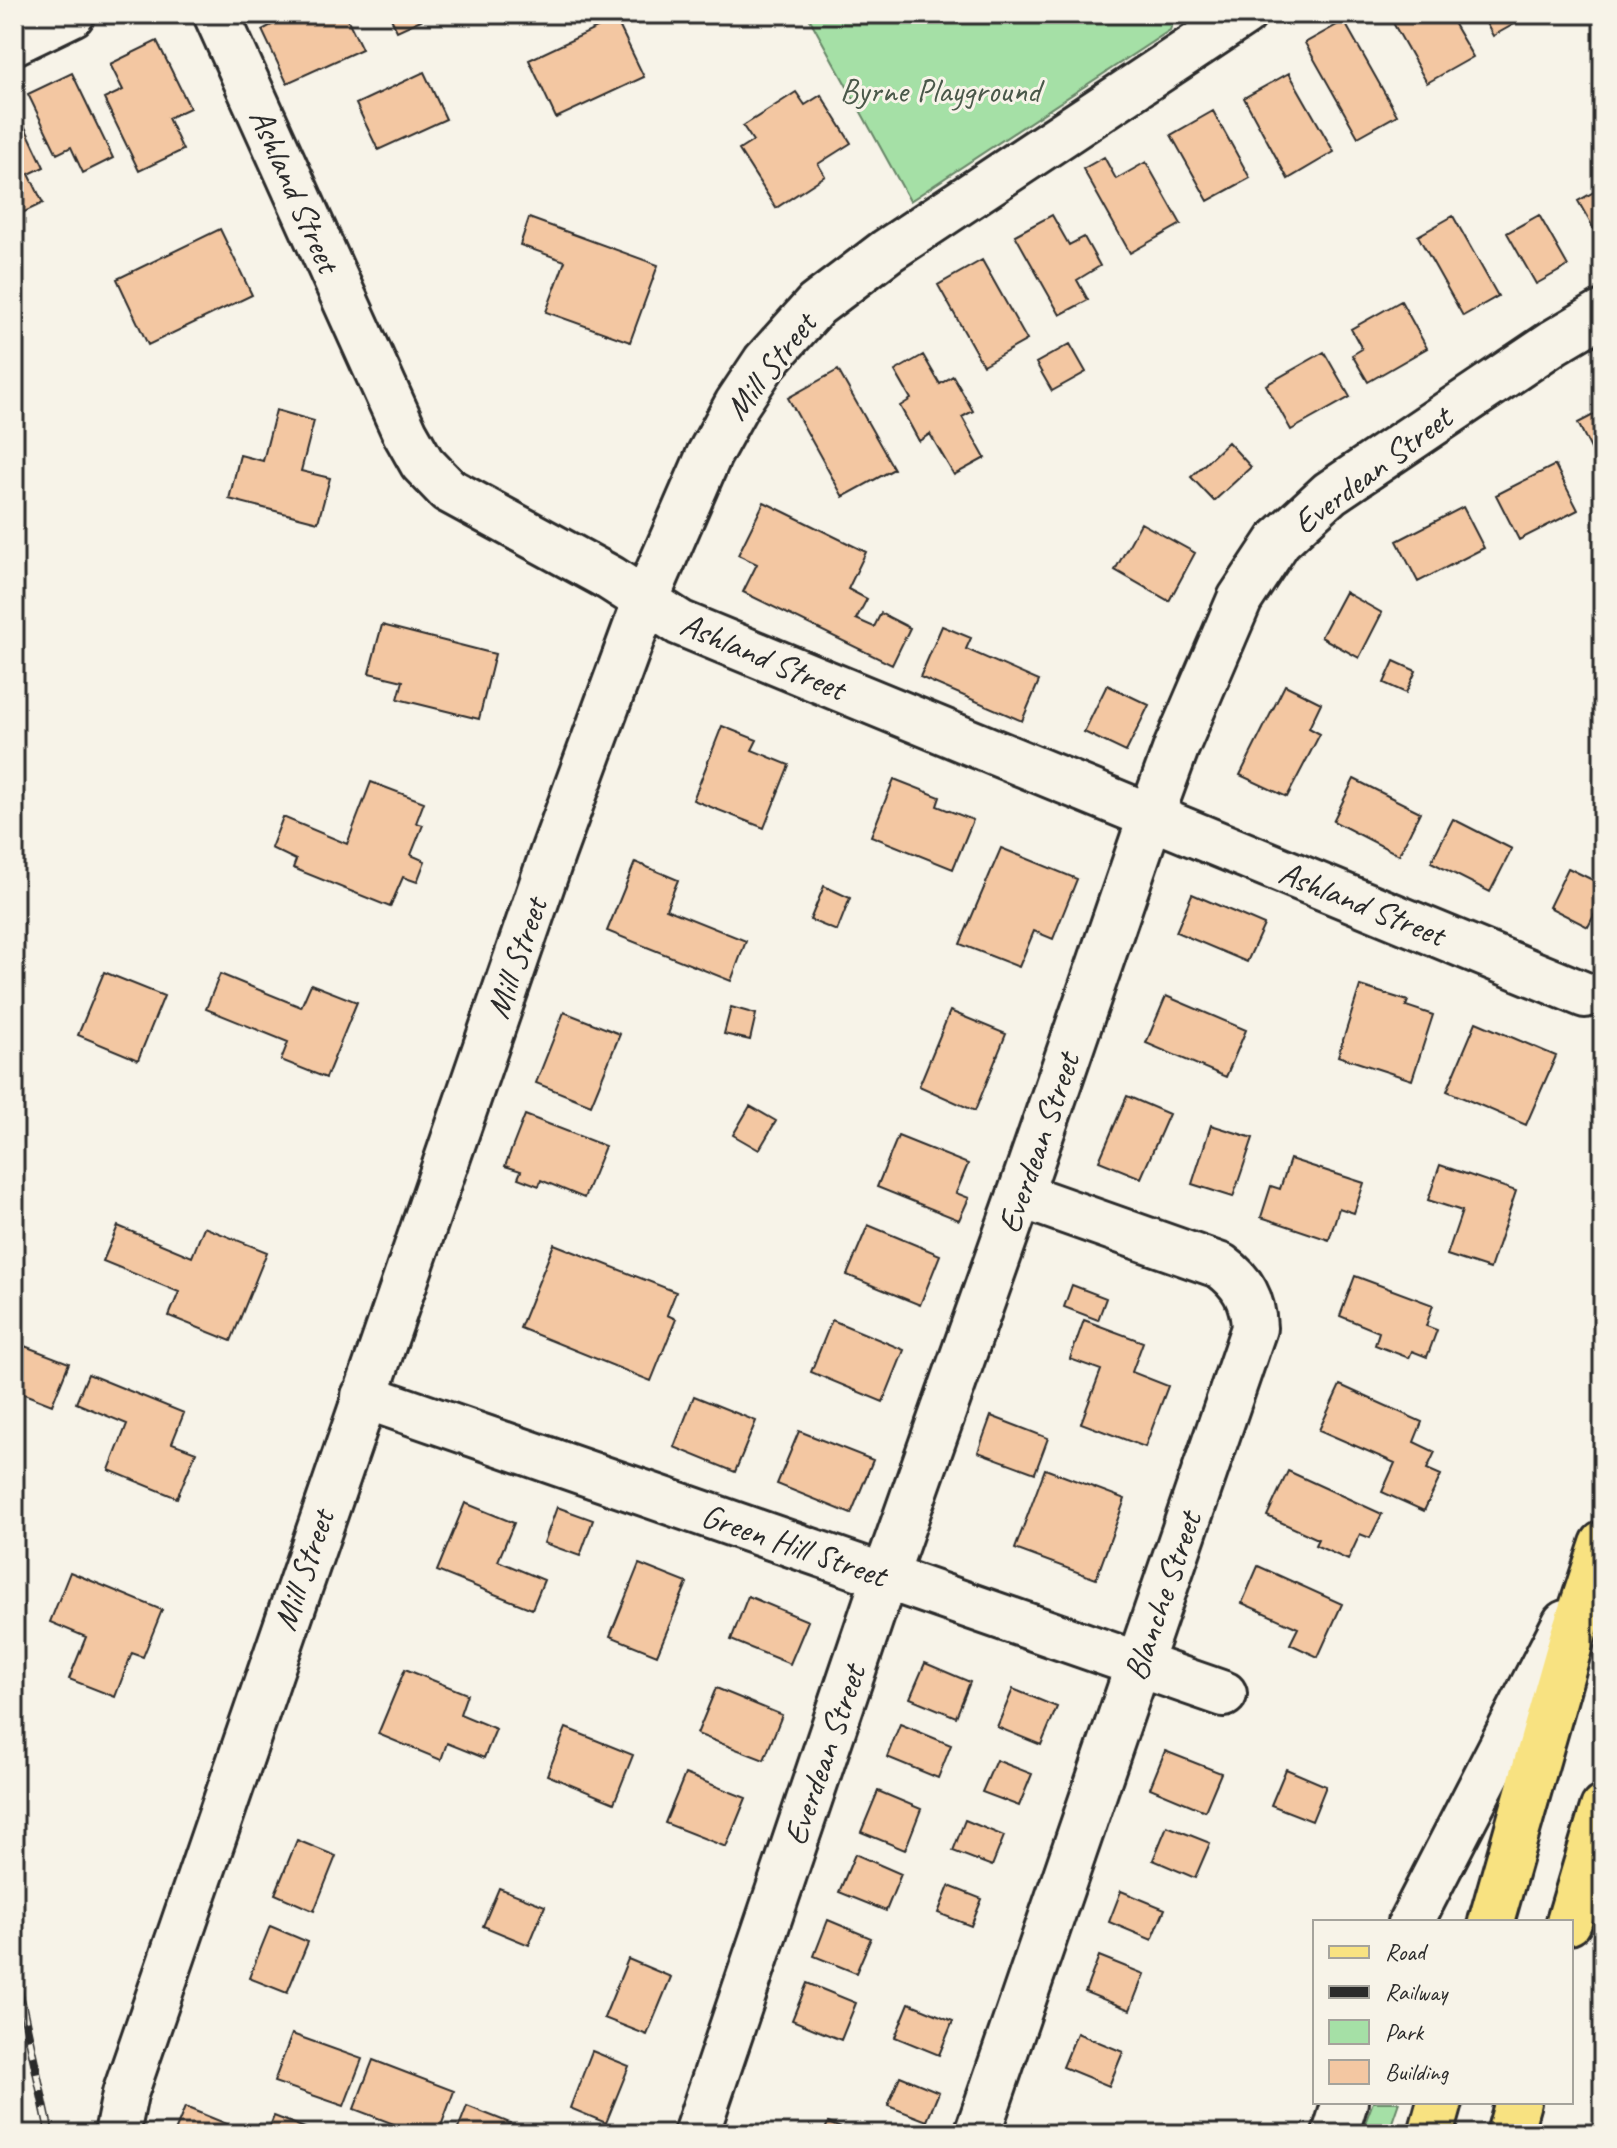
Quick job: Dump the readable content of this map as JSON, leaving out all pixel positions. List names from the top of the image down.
{
  "streets": {
    "street": [
      "Ashland Street",
      "Mill Street",
      "Everdean Street",
      "Green Hill Street",
      "Blanche Street"
    ]
  },
  "crossings": [
    ["Ashland Street", "Mill Street"],
    ["Ashland Street", "Everdean Street"],
    ["Mill Street", "Green Hill Street"],
    ["Everdean Street", "Green Hill Street"],
    ["Everdean Street", "Blanche Street"],
    ["Green Hill Street", "Blanche Street"]
  ],
  "parks": ["Byrne Playground"],
  "legend": [
    "Road",
    "Railway",
    "Park",
    "Building"
  ]
}
